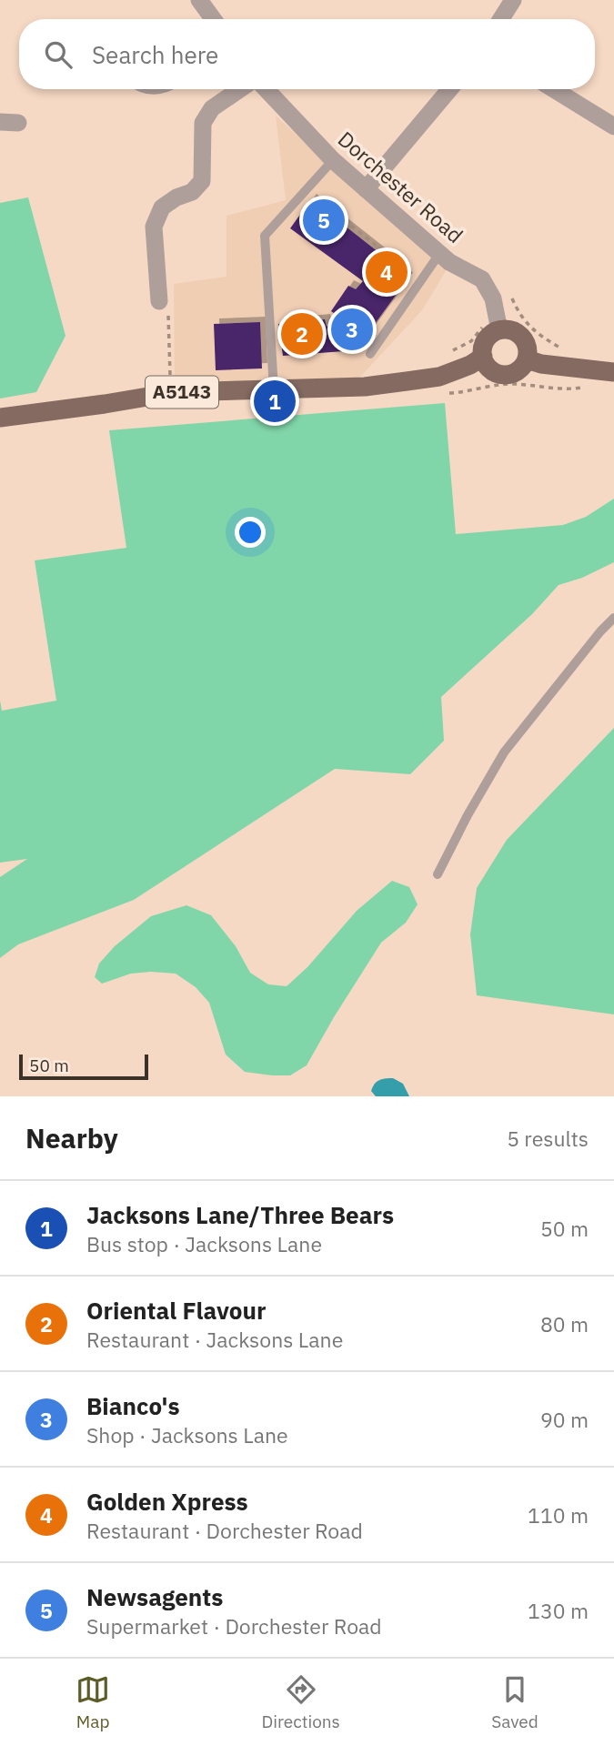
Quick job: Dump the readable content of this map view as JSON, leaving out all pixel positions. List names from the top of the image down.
{
  "streets": {
    "main road": ["A5143"],
    "street": ["Dorchester Road"]
  },
  "crossings": [
    ["Dorchester Road", "A5143"]
  ],
  "scale_bar": "50 m",
  "page": {
    "search": "Search here",
    "pins": [
      "5",
      "4",
      "3",
      "2",
      "1"
    ],
    "scale": "50 m",
    "heading": ["Nearby", "5 results"],
    "list": [
      {
        "mark": "1",
        "name": "Jacksons Lane/Three Bears",
        "note": "Bus stop · Jacksons Lane",
        "value": "50 m"
      },
      {
        "mark": "2",
        "name": "Oriental Flavour",
        "note": "Restaurant · Jacksons Lane",
        "value": "80 m"
      },
      {
        "mark": "3",
        "name": "Bianco's",
        "note": "Shop · Jacksons Lane",
        "value": "90 m"
      },
      {
        "mark": "4",
        "name": "Golden Xpress",
        "note": "Restaurant · Dorchester Road",
        "value": "110 m"
      },
      {
        "mark": "5",
        "name": "Newsagents",
        "note": "Supermarket · Dorchester Road",
        "value": "130 m"
      }
    ],
    "nav": ["Map", "Directions", "Saved"]
  }
}
